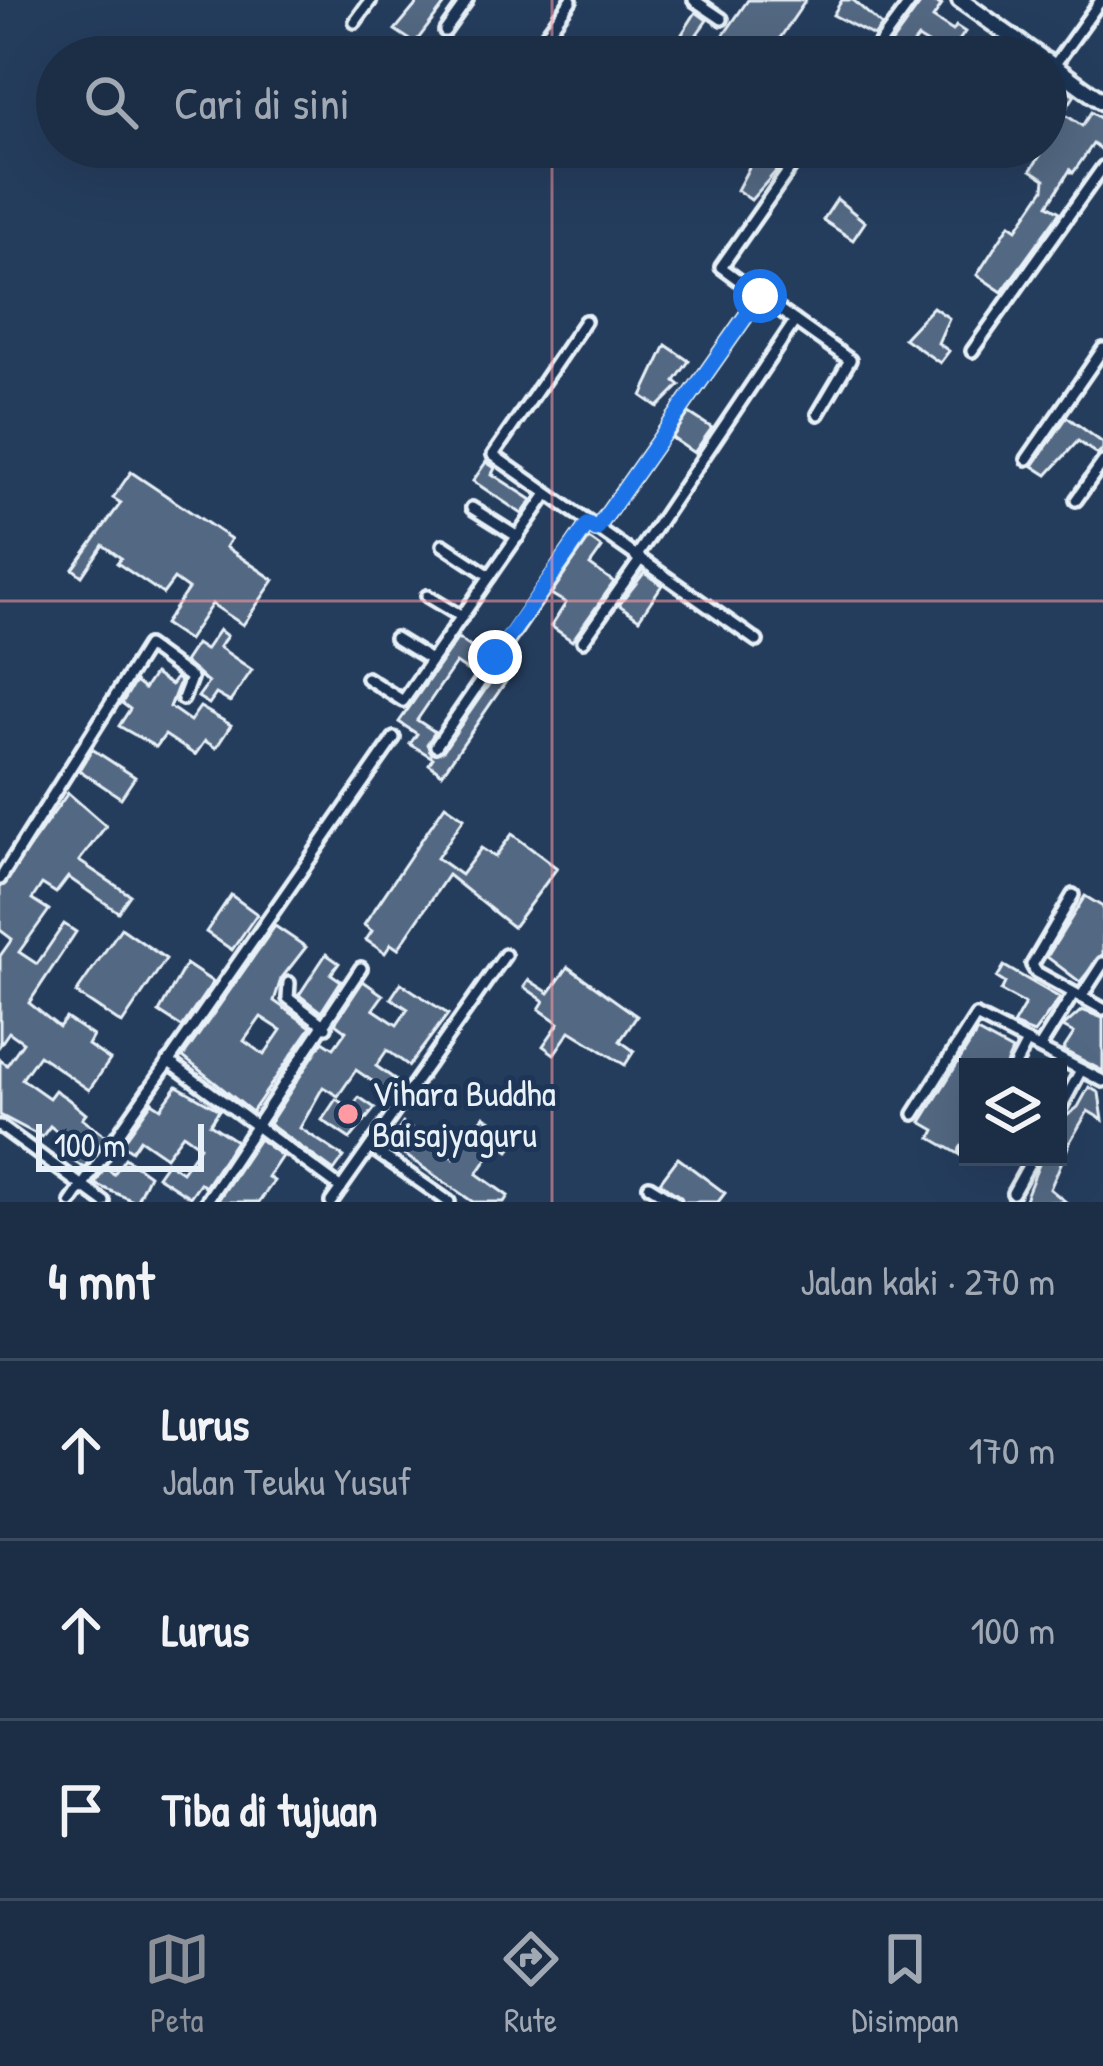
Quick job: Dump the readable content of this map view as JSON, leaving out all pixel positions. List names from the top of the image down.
{
  "places": ["Vihara Buddha Baisajyaguru"],
  "scale_bar": "100 m",
  "page": {
    "search": "Cari di sini",
    "scale": "100 m",
    "heading": ["4 mnt", "Jalan kaki · 270 m"],
    "list": [
      ["Lurus", "Jalan Teuku Yusuf", "170 m"],
      ["Lurus", "100 m"],
      "Tiba di tujuan"
    ],
    "nav": ["Peta", "Rute", "Disimpan"]
  }
}
